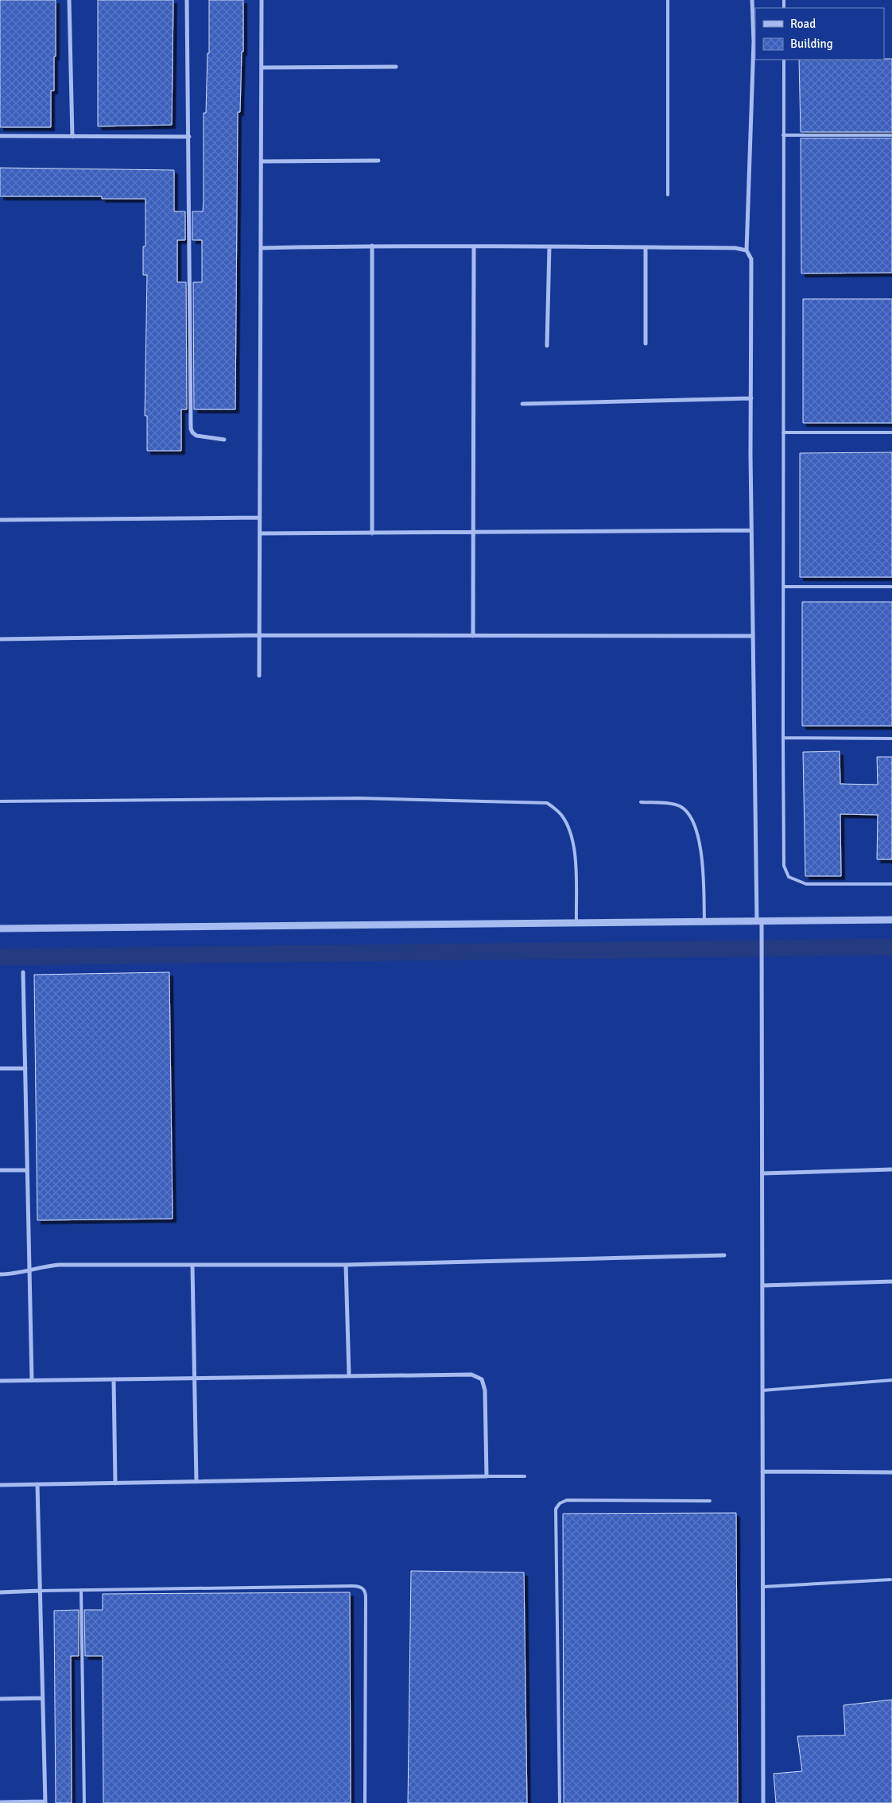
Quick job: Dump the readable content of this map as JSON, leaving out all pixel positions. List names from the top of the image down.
{
  "legend": ["Road", "Building"]
}
